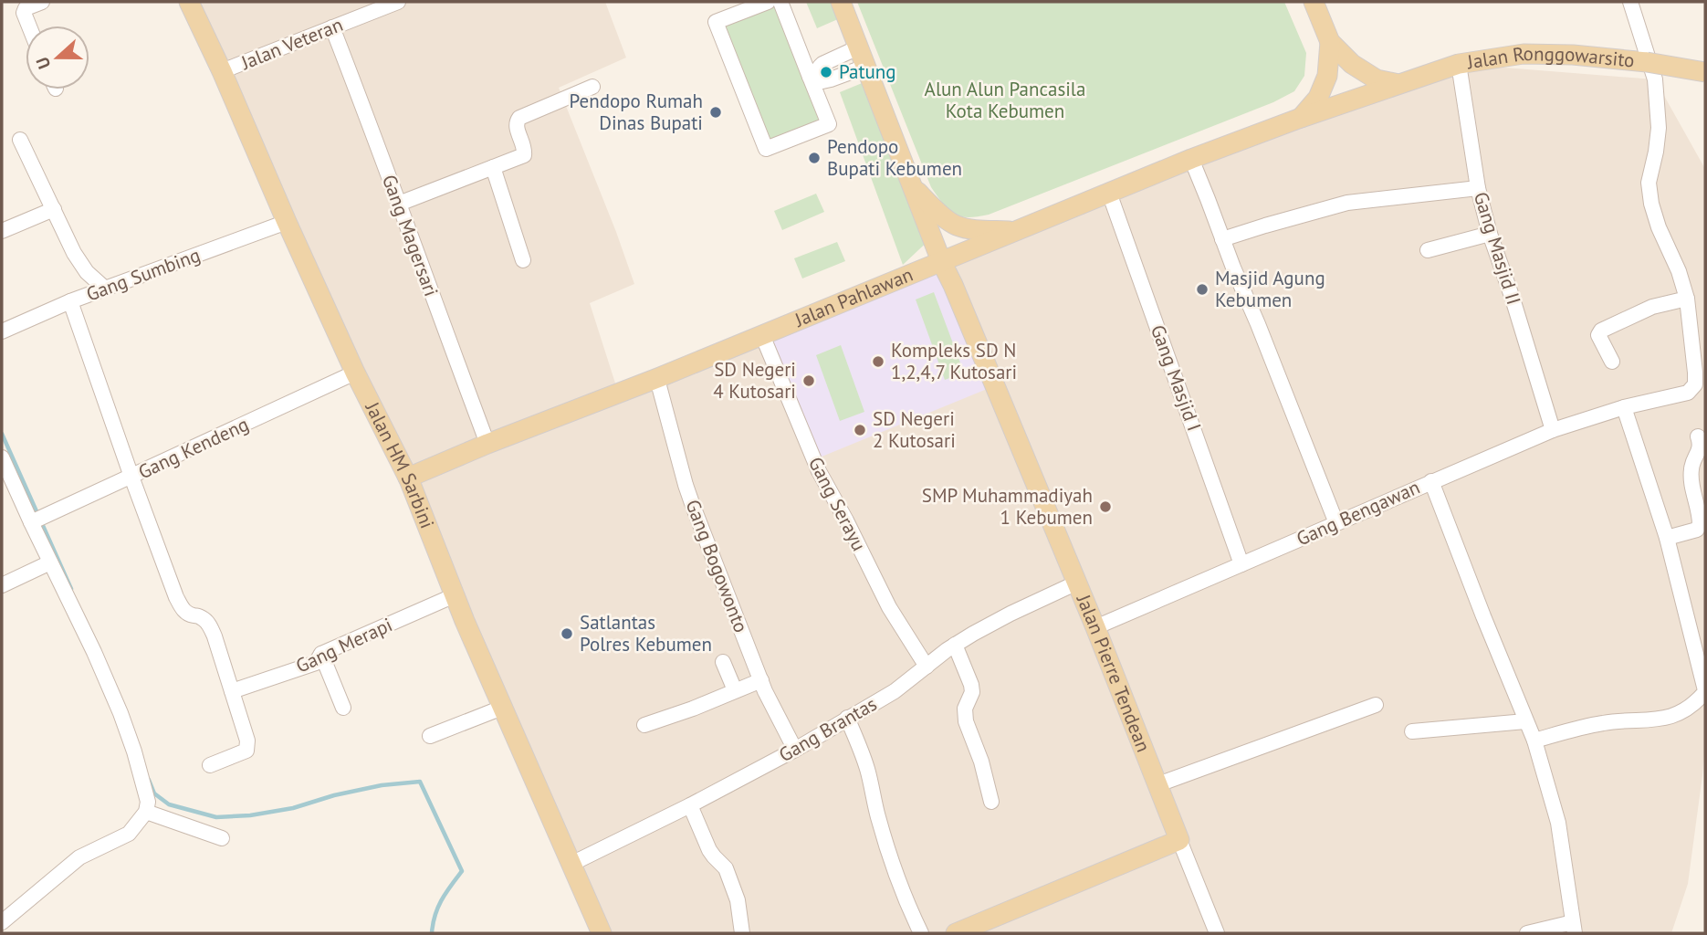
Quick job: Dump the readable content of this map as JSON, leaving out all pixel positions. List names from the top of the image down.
{
  "streets": {
    "main road": [
      "Jalan Ronggowarsito",
      "Jalan Pahlawan",
      "Jalan HM Sarbini",
      "Jalan Pierre Tendean"
    ],
    "street": [
      "Jalan Veteran",
      "Gang Magersari",
      "Gang Masjid II",
      "Gang Sumbing",
      "Gang Masjid I",
      "Gang Kendeng",
      "Gang Serayu",
      "Gang Bengawan",
      "Gang Bogowonto",
      "Gang Merapi",
      "Gang Brantas"
    ]
  },
  "crossings": [
    ["Jalan Veteran", "Gang Magersari"],
    ["Jalan Veteran", "Jalan HM Sarbini"],
    ["Jalan Ronggowarsito", "Gang Masjid II"],
    ["Jalan Ronggowarsito", "Jalan Pahlawan"],
    ["Gang Magersari", "Jalan Pahlawan"],
    ["Gang Masjid II", "Gang Bengawan"],
    ["Gang Sumbing", "Jalan HM Sarbini"],
    ["Jalan Pahlawan", "Gang Masjid I"],
    ["Jalan Pahlawan", "Jalan HM Sarbini"],
    ["Jalan Pahlawan", "Gang Serayu"],
    ["Jalan Pahlawan", "Gang Bogowonto"],
    ["Jalan Pahlawan", "Jalan Pierre Tendean"],
    ["Gang Masjid I", "Gang Bengawan"],
    ["Gang Kendeng", "Jalan HM Sarbini"],
    ["Jalan HM Sarbini", "Gang Merapi"],
    ["Jalan HM Sarbini", "Gang Brantas"],
    ["Gang Serayu", "Gang Brantas"],
    ["Gang Bengawan", "Jalan Pierre Tendean"],
    ["Gang Bogowonto", "Gang Brantas"],
    ["Jalan Pierre Tendean", "Gang Brantas"]
  ],
  "parks": ["Alun Alun Pancasila Kota Kebumen"],
  "places": [
    "Patung",
    "Pendopo Rumah Dinas Bupati",
    "Pendopo Bupati Kebumen",
    "Masjid Agung Kebumen",
    "Kompleks SD N 1,2,4,7 Kutosari",
    "SD Negeri 4 Kutosari",
    "SD Negeri 2 Kutosari",
    "SMP Muhammadiyah 1 Kebumen",
    "Satlantas Polres Kebumen"
  ],
  "north": "left"
}
